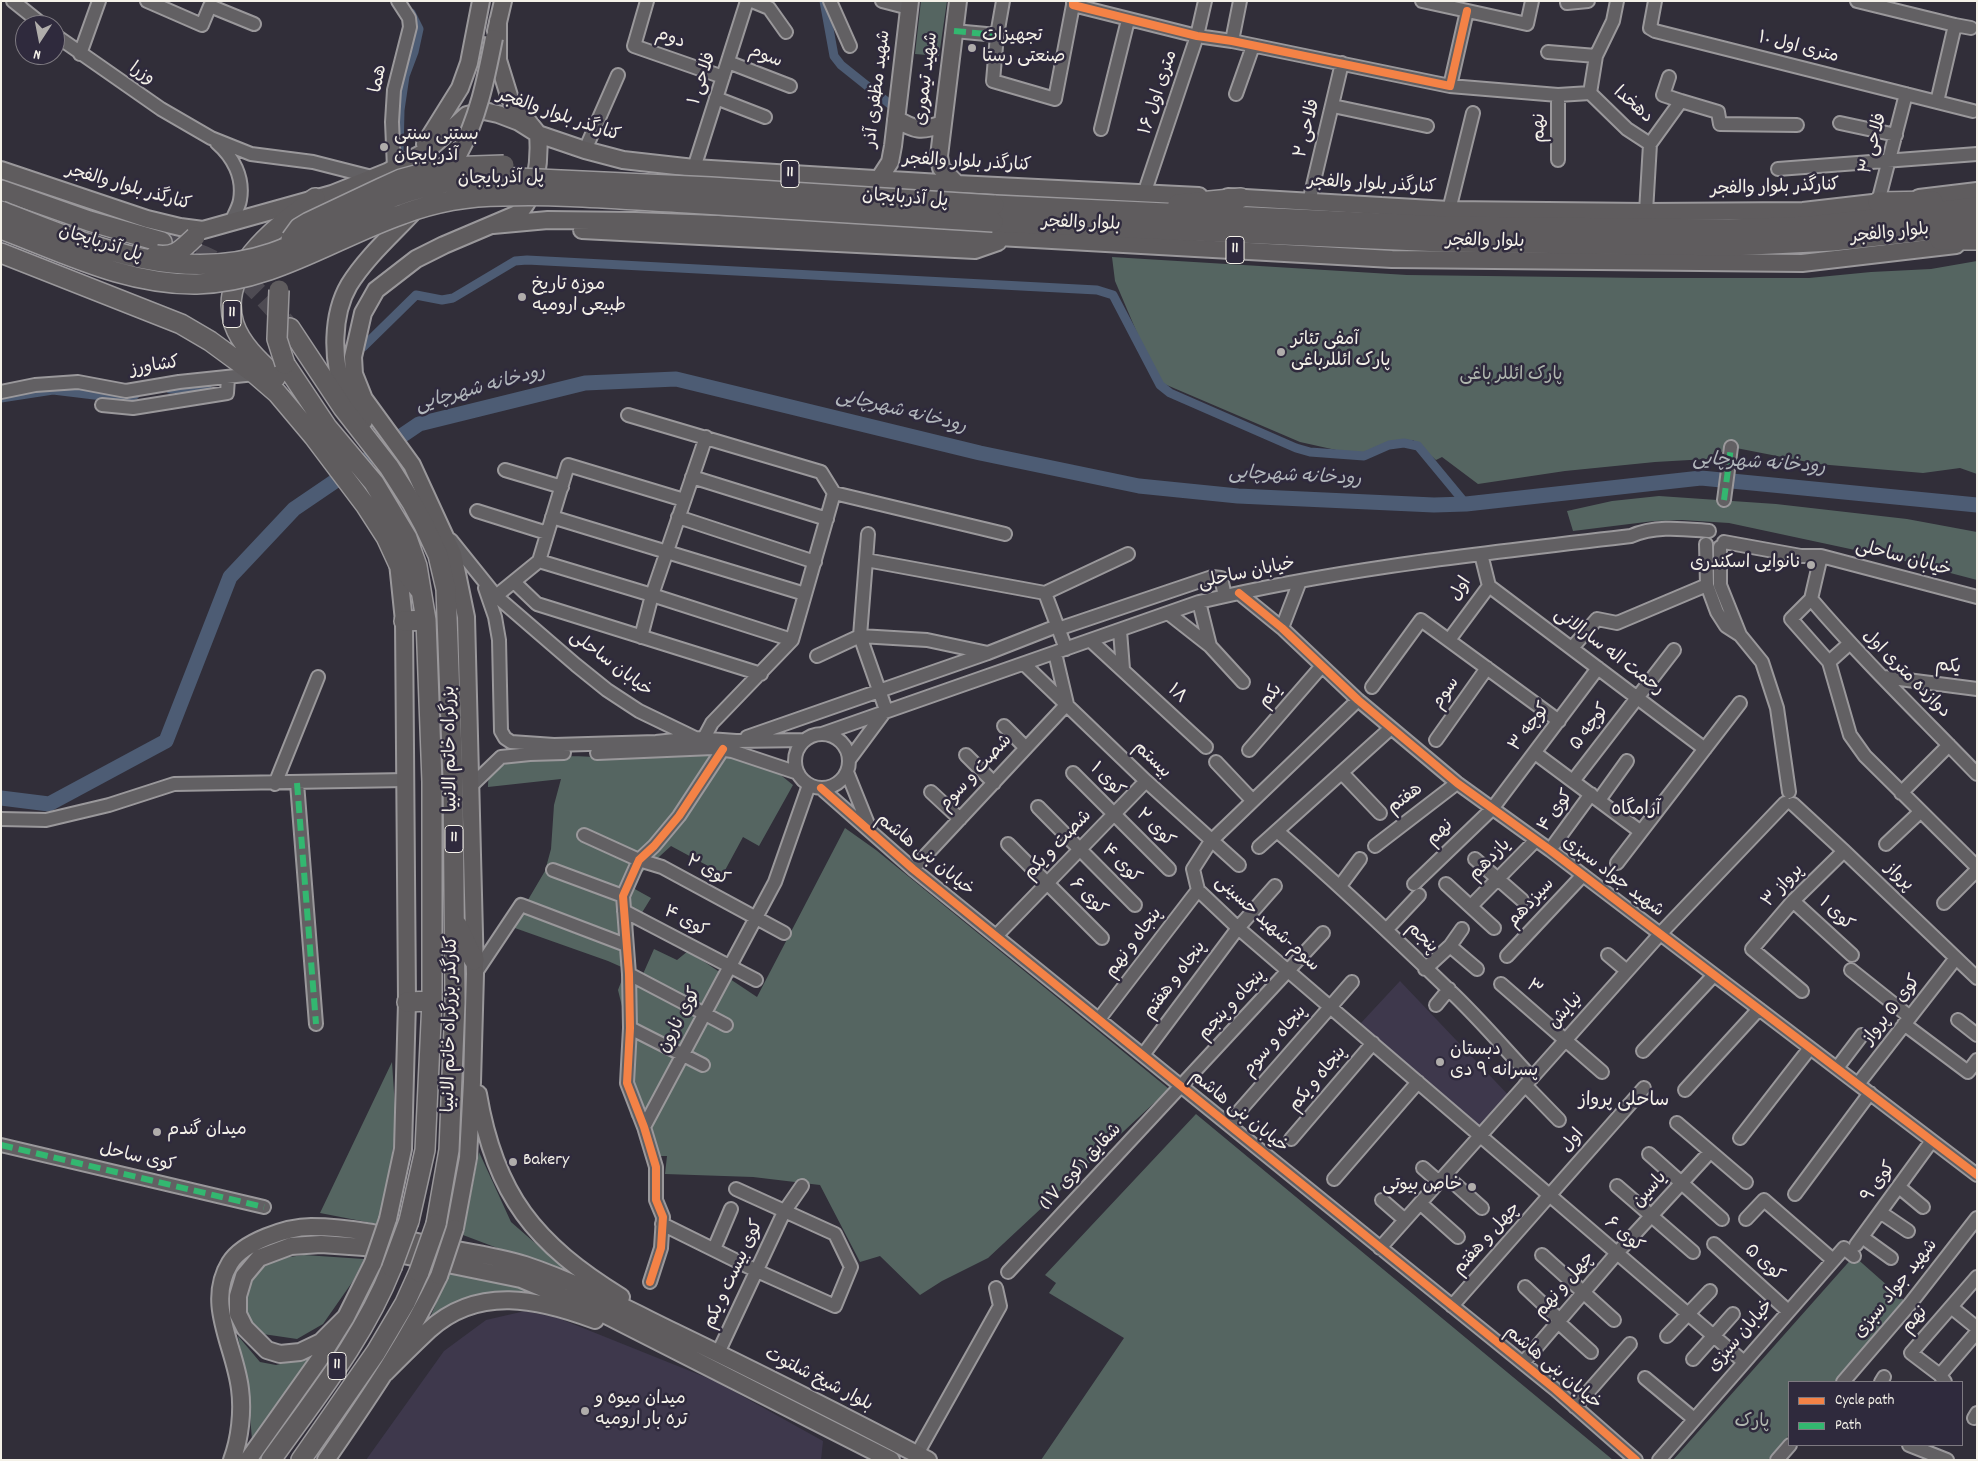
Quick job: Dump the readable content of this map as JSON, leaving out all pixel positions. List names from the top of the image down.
{
  "streets": {
    "highway": [
      "11",
      "پل آذربایجان",
      "بلوار والفجر",
      "بزرگراه خاتم الانبیا"
    ],
    "main road": [
      "شهید تیموری",
      "شهید مظفری آذر",
      "کنارگذر بلوار والفجر",
      "کنارگذر بزرگراه خاتم الانبیا",
      "بلوار شیخ شلتوت"
    ],
    "street": [
      "دوم",
      "۱۰ متری اول",
      "سوم",
      "وزرا",
      "هما",
      "فلاحی ۱",
      "۱۶ متری اول",
      "دهخدا",
      "نهم",
      "فلاحی ۲",
      "فلاحی ۳",
      "کشاورز",
      "خیابان ساحلی",
      "اول",
      "رحمت اله سارالانی",
      "یکم",
      "دوازده متری اول",
      "۱۸",
      "کوچه ۳",
      "کوچه ۵",
      "بیستم",
      "شصت و سوم",
      "کوی ۱",
      "هفتم",
      "کوی ۴",
      "کوی ۲",
      "شصت و یکم",
      "خیابان بنی هاشم",
      "یازدهم",
      "شهید جواد سبزی",
      "پرواز",
      "پرواز ۳",
      "کوی ۶",
      "سیزدهم",
      "سوم-شهید حسینی",
      "پنجم",
      "پنجاه و نهم",
      "پنجاه و هفتم",
      "۳",
      "پنجاه و پنجم",
      "کوی ۵ پرواز",
      "نیایش",
      "کوی نارون",
      "پنجاه و سوم",
      "پنجاه و یکم",
      "کوی ساحل",
      "شقایق (کوی ۱۷)",
      "کوی ۹",
      "یاسین",
      "چهل و هفتم",
      "کوی ۵",
      "کوی بیست و یکم",
      "چهل و نهم",
      "خیابان سبزی"
    ]
  },
  "crossings": [
    ["دوم", "فلاحی ۱"],
    ["۱۰ متری اول", "فلاحی ۳"],
    ["سوم", "فلاحی ۱"],
    ["هما", "کنارگذر بلوار والفجر"],
    ["فلاحی ۱", "کنارگذر بلوار والفجر"],
    ["شهید تیموری", "کنارگذر بلوار والفجر"],
    ["شهید مظفری آذر", "کنارگذر بلوار والفجر"],
    ["۱۶ متری اول", "کنارگذر بلوار والفجر"],
    ["دهخدا", "کنارگذر بلوار والفجر"],
    ["کنارگذر بلوار والفجر", "فلاحی ۲"],
    ["کنارگذر بلوار والفجر", "فلاحی ۳"],
    ["کنارگذر بلوار والفجر", "11"],
    ["نهم", "کوچه ۳"],
    ["نهم", "شهید جواد سبزی"],
    ["نهم", "پنجم"],
    ["11", "کشاورز"],
    ["11", "بزرگراه خاتم الانبیا"],
    ["11", "کنارگذر بزرگراه خاتم الانبیا"],
    ["پل آذربایجان", "بلوار والفجر"],
    ["خیابان ساحلی", "اول"],
    ["خیابان ساحلی", "۱۸"],
    ["خیابان ساحلی", "بیستم"],
    ["خیابان ساحلی", "خیابان بنی هاشم"],
    ["خیابان ساحلی", "شهید جواد سبزی"],
    ["خیابان ساحلی", "کوی نارون"],
    ["خیابان ساحلی", "کنارگذر بزرگراه خاتم الانبیا"],
    ["اول", "رحمت اله سارالانی"],
    ["اول", "کوی ۶"],
    ["اول", "چهل و هفتم"],
    ["رحمت اله سارالانی", "کوچه ۳"],
    ["رحمت اله سارالانی", "کوچه ۵"],
    ["یکم", "دوازده متری اول"],
    ["یکم", "شهید جواد سبزی"],
    ["کوچه ۳", "شهید جواد سبزی"],
    ["بزرگراه خاتم الانبیا", "کنارگذر بزرگراه خاتم الانبیا"],
    ["بیستم", "شصت و سوم"],
    ["بیستم", "شصت و یکم"],
    ["بیستم", "سوم-شهید حسینی"],
    ["شصت و سوم", "خیابان بنی هاشم"],
    ["کوی ۱", "کوی ۲"],
    ["کوی ۱", "شصت و یکم"],
    ["کوی ۱", "پرواز ۳"],
    ["هفتم", "شهید جواد سبزی"],
    ["کوی ۴", "شصت و یکم"],
    ["کوی ۴", "شهید جواد سبزی"],
    ["کوی ۴", "کوی نارون"],
    ["کوی ۲", "شصت و یکم"],
    ["کوی ۲", "کوی نارون"],
    ["شصت و یکم", "خیابان بنی هاشم"],
    ["شصت و یکم", "کوی ۶"],
    ["خیابان بنی هاشم", "پنجاه و نهم"],
    ["خیابان بنی هاشم", "پنجاه و هفتم"],
    ["خیابان بنی هاشم", "پنجاه و پنجم"],
    ["خیابان بنی هاشم", "نیایش"],
    ["خیابان بنی هاشم", "کوی نارون"],
    ["خیابان بنی هاشم", "پنجاه و سوم"],
    ["خیابان بنی هاشم", "شقایق (کوی ۱۷)"],
    ["خیابان بنی هاشم", "چهل و هفتم"],
    ["خیابان بنی هاشم", "چهل و نهم"],
    ["یازدهم", "شهید جواد سبزی"],
    ["شهید جواد سبزی", "سیزدهم"],
    ["شهید جواد سبزی", "سوم-شهید حسینی"],
    ["شهید جواد سبزی", "کوی ۵ پرواز"],
    ["شهید جواد سبزی", "نیایش"],
    ["شهید جواد سبزی", "کوی ۹"],
    ["پرواز", "پرواز ۳"],
    ["پرواز", "کوی ۵ پرواز"],
    ["پرواز", "نیایش"],
    ["کوی ۶", "سوم-شهید حسینی"],
    ["کوی ۶", "نیایش"],
    ["کوی ۶", "یاسین"],
    ["کوی ۶", "چهل و هفتم"],
    ["کوی ۶", "چهل و نهم"],
    ["کوی ۶", "خیابان سبزی"],
    ["سوم-شهید حسینی", "پنجاه و نهم"],
    ["سوم-شهید حسینی", "پنجاه و هفتم"],
    ["سوم-شهید حسینی", "پنجاه و پنجم"],
    ["سوم-شهید حسینی", "نیایش"],
    ["سوم-شهید حسینی", "پنجاه و سوم"],
    ["سوم-شهید حسینی", "پنجاه و یکم"],
    ["پنجم", "نیایش"],
    ["۳", "نیایش"],
    ["پنجاه و پنجم", "شقایق (کوی ۱۷)"],
    ["کوی ۹", "خیابان سبزی"],
    ["یاسین", "چهل و نهم"],
    ["کوی ۵", "خیابان سبزی"],
    ["کوی بیست و یکم", "بلوار شیخ شلتوت"]
  ],
  "districts": ["آرامگاه", "ساحلی پرواز"],
  "water": ["رودخانه شهرچایی"],
  "parks": ["پارک ائللر باغی", "پارک"],
  "places": [
    "تجهیزات صنعتی رستا",
    "بستنی سنتی آذربایجان",
    "موزه تاریخ طبیعی ارومیه",
    "آمفی تئاتر پارک ائللرباغی",
    "نانوایی اسکندری",
    "دبستان پسرانه ۹ دی",
    "میدان گندم",
    "Bakery",
    "خاص بیوتی",
    "میدان میوه و تره بار ارومیه"
  ],
  "legend": ["Cycle path", "Path"],
  "north": "bottom"
}
